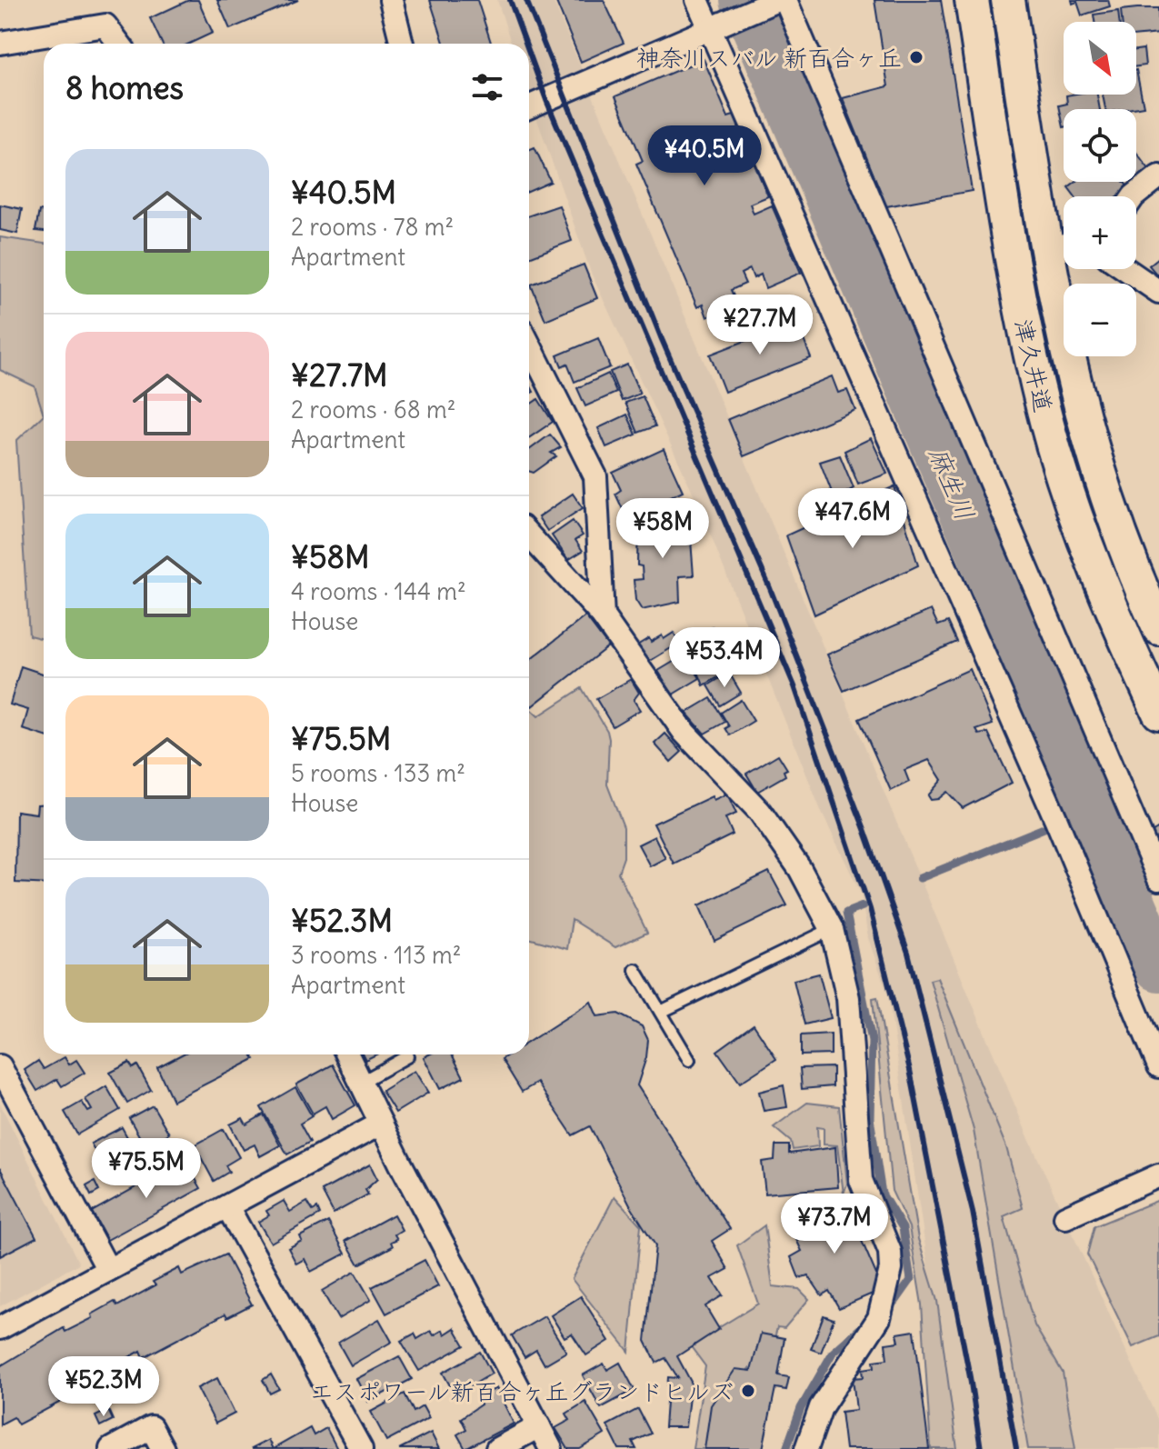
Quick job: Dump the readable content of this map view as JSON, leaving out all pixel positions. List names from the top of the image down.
{
  "streets": {
    "main road": ["津久井道"]
  },
  "water": ["麻生川"],
  "places": ["神奈川スバル 新百合ヶ丘", "エスポワール新百合ヶ丘グランドヒルズ"],
  "north": "bottom right",
  "page": {
    "map_buttons": ["+", "−"],
    "heading": "8 homes",
    "price": [
      "¥40.5M",
      "¥27.7M",
      "¥47.6M",
      "¥58M",
      "¥53.4M",
      "¥75.5M",
      "¥73.7M",
      "¥52.3M"
    ],
    "list": [
      {
        "name": "¥40.5M",
        "note": "2 rooms · 78 m² · Apartment"
      },
      {
        "name": "¥27.7M",
        "note": "2 rooms · 68 m² · Apartment"
      },
      {
        "name": "¥58M",
        "note": "4 rooms · 144 m² · House"
      },
      {
        "name": "¥75.5M",
        "note": "5 rooms · 133 m² · House"
      },
      {
        "name": "¥52.3M",
        "note": "3 rooms · 113 m² · Apartment"
      }
    ]
  }
}
